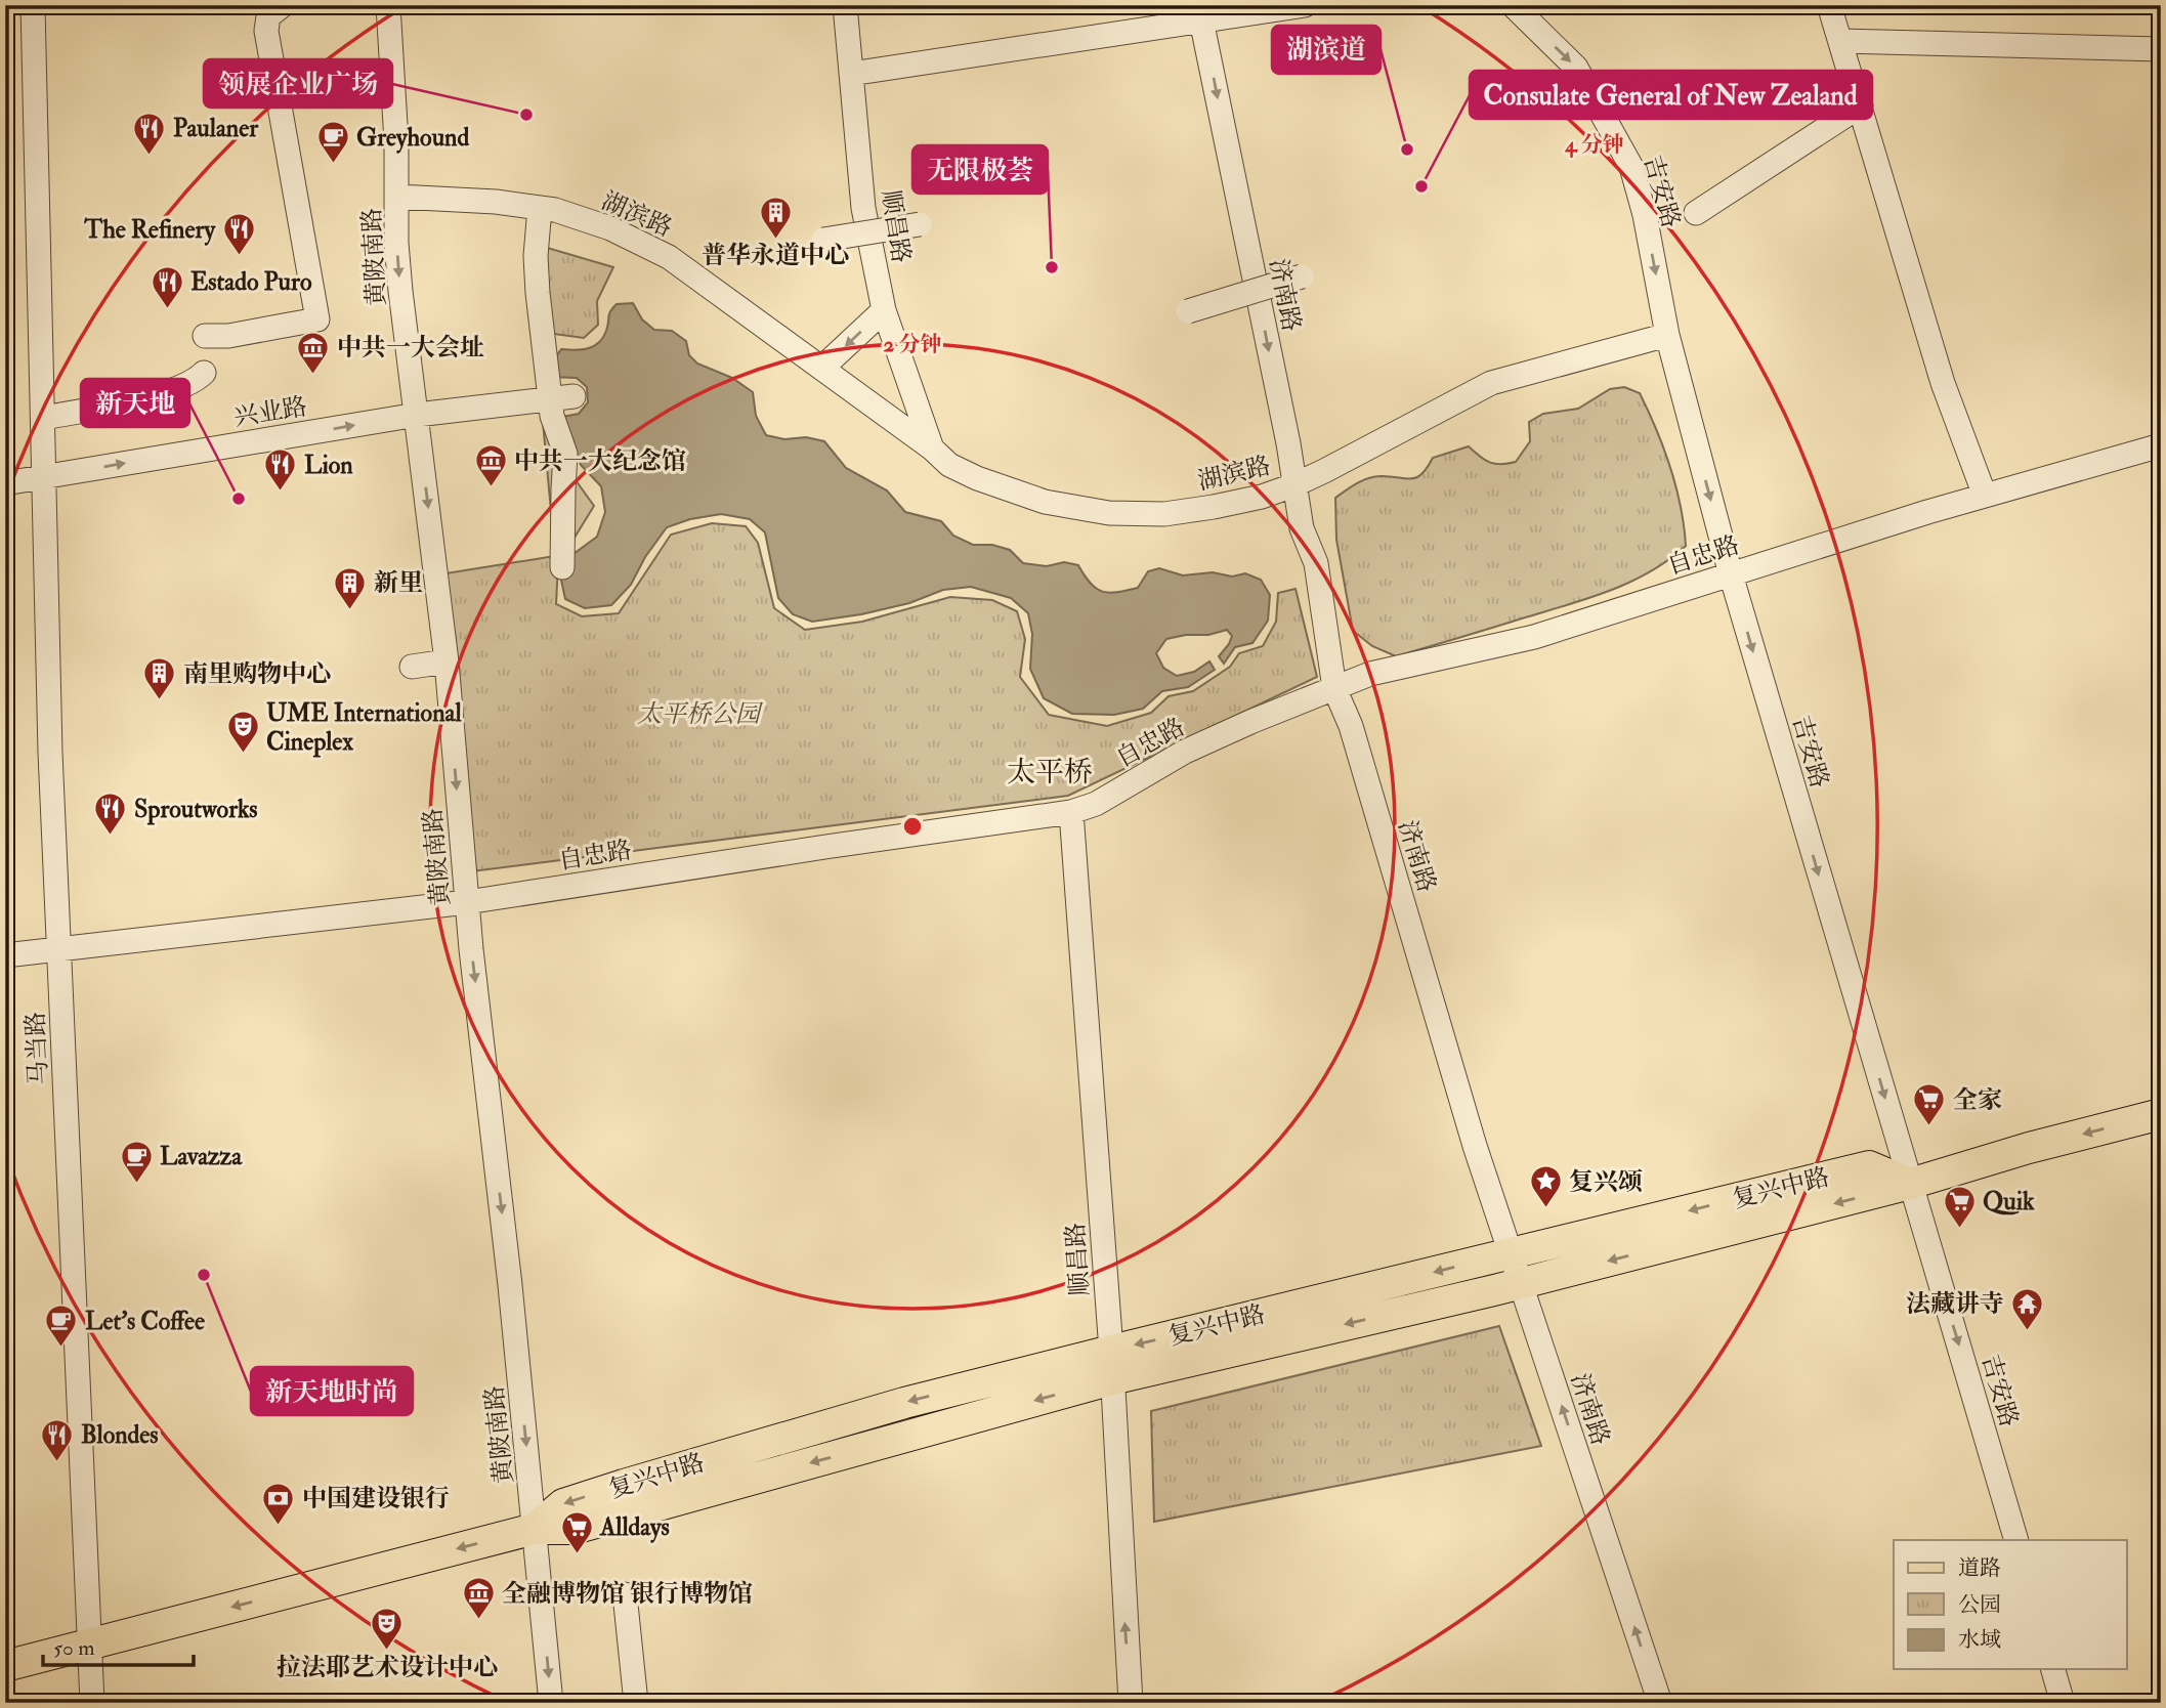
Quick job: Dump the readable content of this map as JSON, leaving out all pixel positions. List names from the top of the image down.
{
  "streets": {
    "main road": ["复兴中路"],
    "street": [
      "吉安路",
      "湖滨路",
      "顺昌路",
      "黄陂南路",
      "济南路",
      "兴业路",
      "自忠路",
      "马当路"
    ]
  },
  "crossings": [
    ["吉安路", "湖滨路"],
    ["吉安路", "自忠路"],
    ["吉安路", "复兴中路"],
    ["湖滨路", "顺昌路"],
    ["湖滨路", "黄陂南路"],
    ["湖滨路", "济南路"],
    ["顺昌路", "自忠路"],
    ["顺昌路", "复兴中路"],
    ["黄陂南路", "兴业路"],
    ["黄陂南路", "自忠路"],
    ["黄陂南路", "复兴中路"],
    ["济南路", "自忠路"],
    ["济南路", "复兴中路"],
    ["兴业路", "马当路"],
    ["自忠路", "马当路"],
    ["马当路", "复兴中路"]
  ],
  "one_way": ["吉安路", "复兴中路"],
  "districts": ["太平桥"],
  "parks": ["太平桥公园"],
  "places": {
    "other": [
      "领展企业广场",
      "湖滨道",
      "Consulate General of New Zealand",
      "无限极荟",
      "新天地",
      "新天地时尚"
    ],
    "restaurant": [
      "Paulaner",
      "The Refinery",
      "Estado Puro",
      "Lion",
      "Sproutworks",
      "Blondes"
    ],
    "cafe": ["Greyhound", "Lavazza", "Let's Coffee"],
    "building": ["普华永道中心", "新里", "南里购物中心"],
    "museum": ["中共一大会址", "中共一大纪念馆", "全融博物馆 银行博物馆"],
    "theatre": ["UME International Cineplex", "拉法耶艺术设计中心"],
    "supermarket": ["全家", "Quik", "Alldays"],
    "place": ["复兴颂"],
    "temple": ["法藏讲寺"],
    "bank": ["中国建设银行"]
  },
  "legend": ["道路", "公园", "水域"],
  "scale_bar": "50 m",
  "rings": ["4 分钟", "2 分钟"]
}
